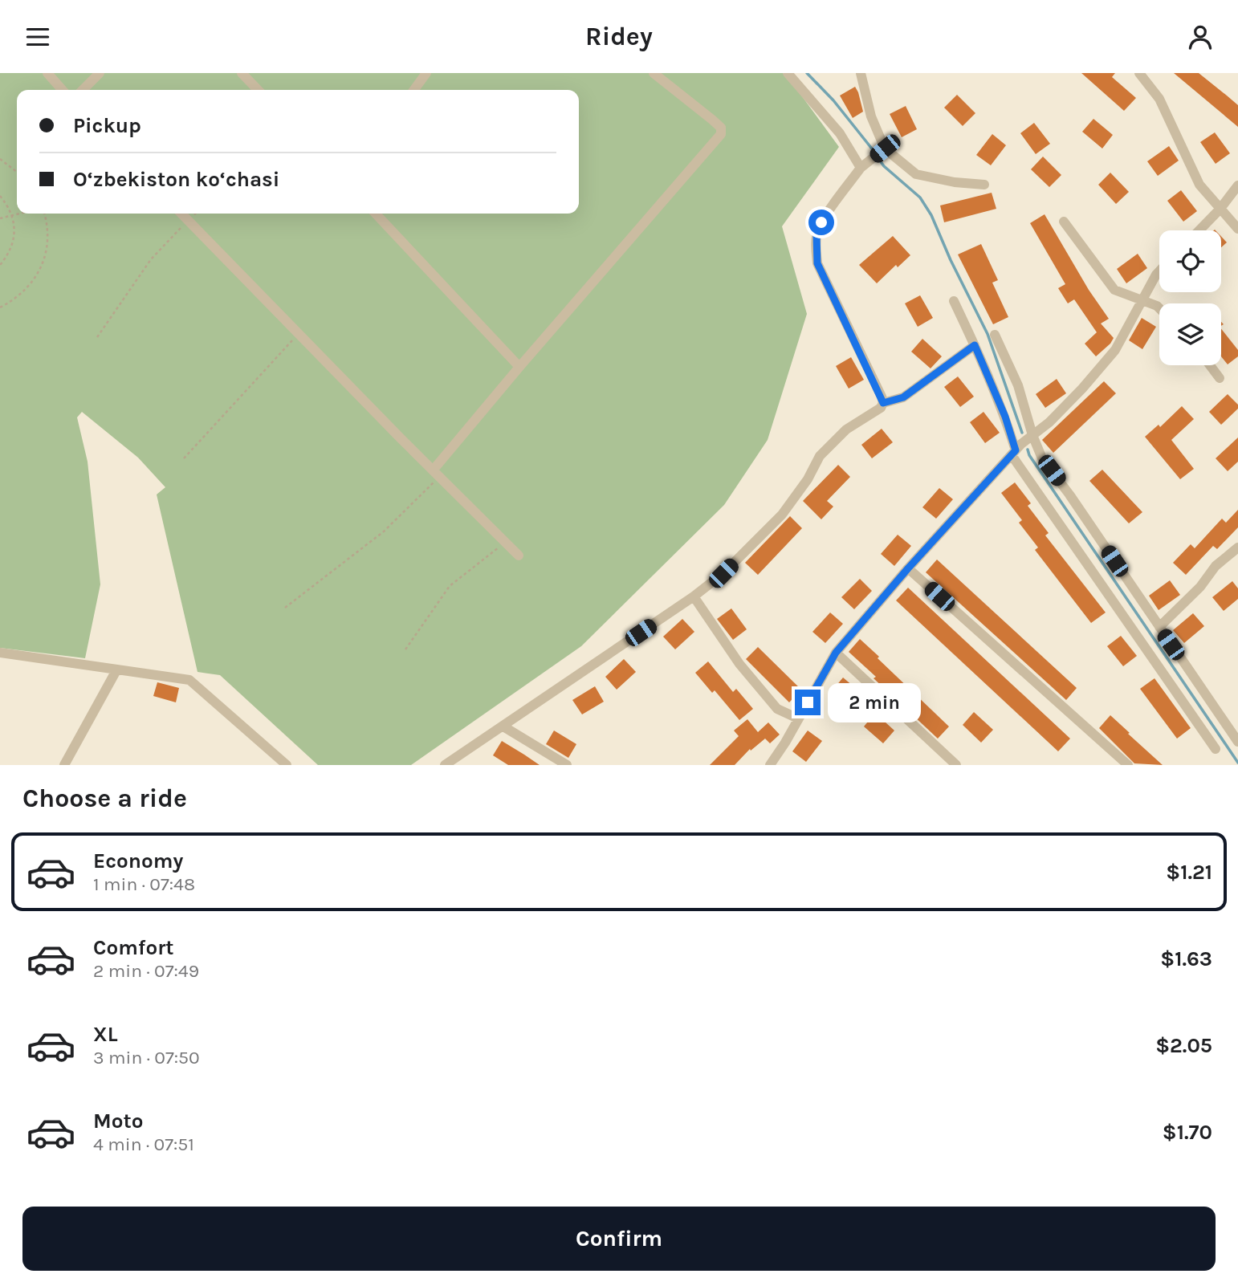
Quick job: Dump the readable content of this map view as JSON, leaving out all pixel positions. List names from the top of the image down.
{
  "page": {
    "header": "Ridey",
    "banner": ["Pickup", "O‘zbekiston ko‘chasi"],
    "bubble": "2 min",
    "heading": "Choose a ride",
    "list": [
      {
        "name": "Economy",
        "note": "1 min · 07:48",
        "value": "$1.21"
      },
      {
        "name": "Comfort",
        "note": "2 min · 07:49",
        "value": "$1.63"
      },
      {
        "name": "XL",
        "note": "3 min · 07:50",
        "value": "$2.05"
      },
      {
        "name": "Moto",
        "note": "4 min · 07:51",
        "value": "$1.70"
      }
    ],
    "buttons": "Confirm"
  }
}
